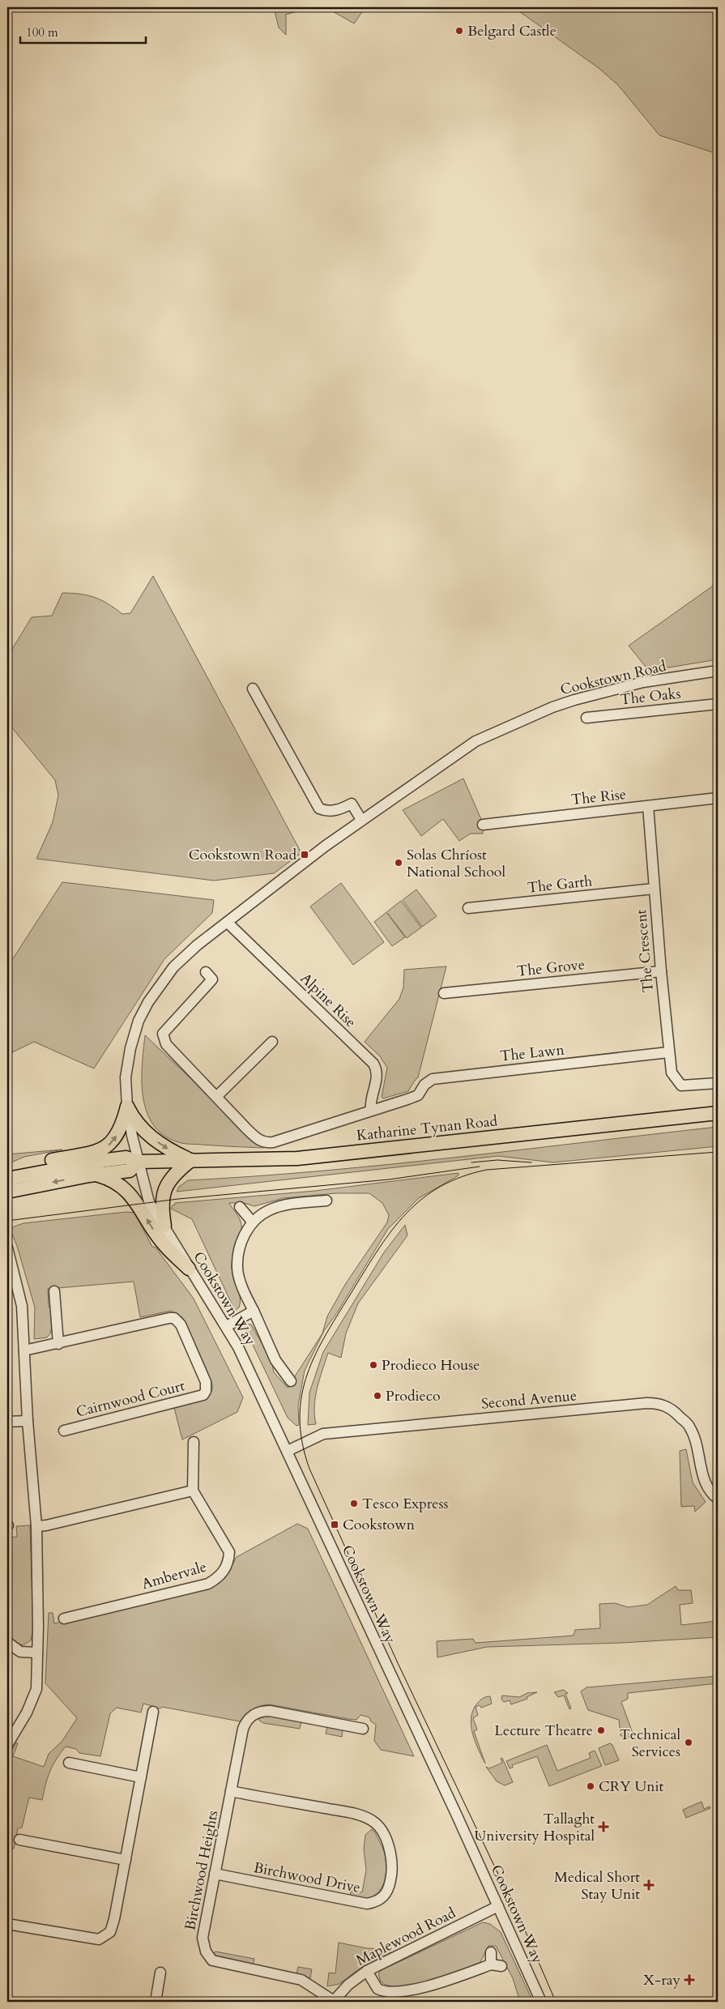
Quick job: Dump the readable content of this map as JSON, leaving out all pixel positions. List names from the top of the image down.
{
  "streets": {
    "main road": ["Katharine Tynan Road"],
    "street": [
      "Cookstown Road",
      "The Oaks",
      "The Rise",
      "The Garth",
      "The Crescent",
      "The Grove",
      "Alpine Rise",
      "The Lawn",
      "Cookstown Way",
      "Cairnwood Court",
      "Second Avenue",
      "Ambervale",
      "Birchwood Heights",
      "Birchwood Drive",
      "Maplewood Road"
    ]
  },
  "crossings": [
    ["Cookstown Road", "Alpine Rise"],
    ["Cookstown Road", "Katharine Tynan Road"],
    ["Cookstown Road", "Cookstown Way"],
    ["The Rise", "The Crescent"],
    ["The Garth", "The Crescent"],
    ["The Crescent", "The Grove"],
    ["The Crescent", "The Lawn"],
    ["Alpine Rise", "The Lawn"],
    ["Katharine Tynan Road", "Cookstown Way"],
    ["Cookstown Way", "Second Avenue"],
    ["Cookstown Way", "Maplewood Road"],
    ["Birchwood Heights", "Birchwood Drive"],
    ["Birchwood Heights", "Maplewood Road"]
  ],
  "places": {
    "other": [
      "Belgard Castle",
      "Solas Chríost National School",
      "Prodieco House",
      "Prodieco",
      "Tesco Express",
      "Lecture Theatre",
      "Technical Services",
      "CRY Unit"
    ],
    "transit": ["Cookstown Road", "Cookstown"],
    "health": ["Tallaght University Hospital", "Medical Short Stay Unit", "X-ray"]
  },
  "scale_bar": "100 m"
}
